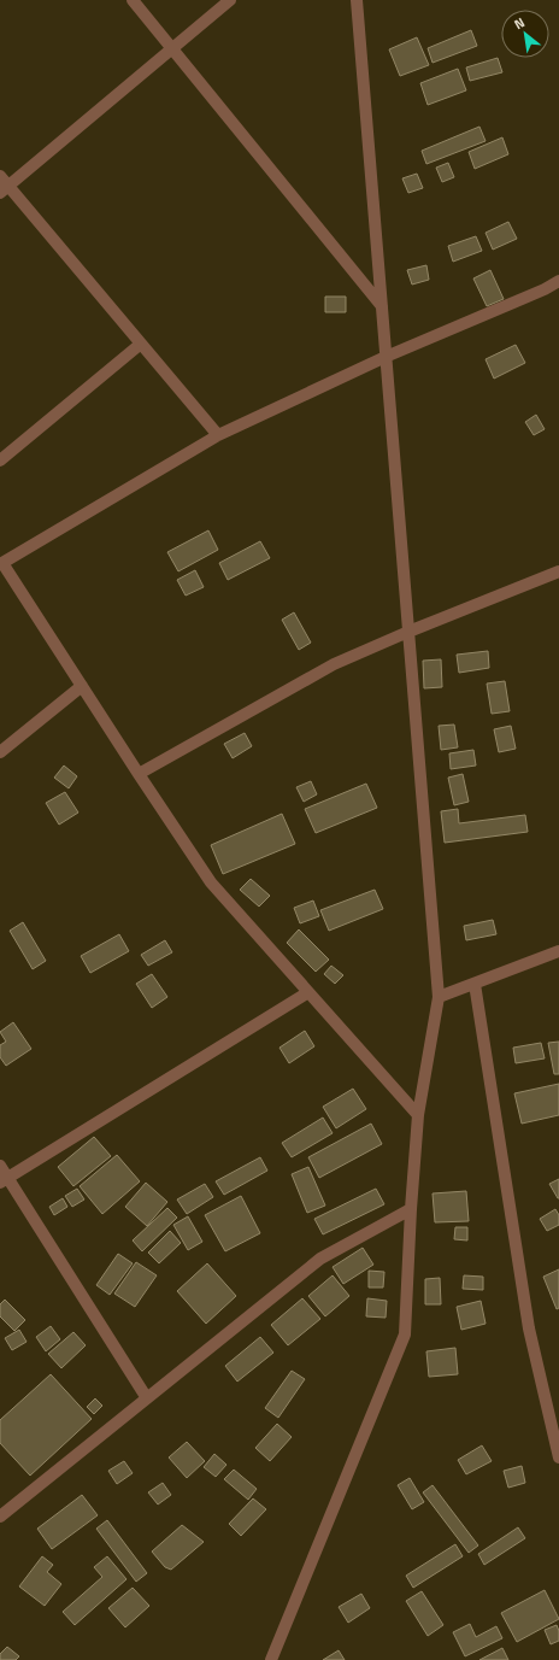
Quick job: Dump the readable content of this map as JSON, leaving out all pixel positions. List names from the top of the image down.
{
  "north": "top left"
}
